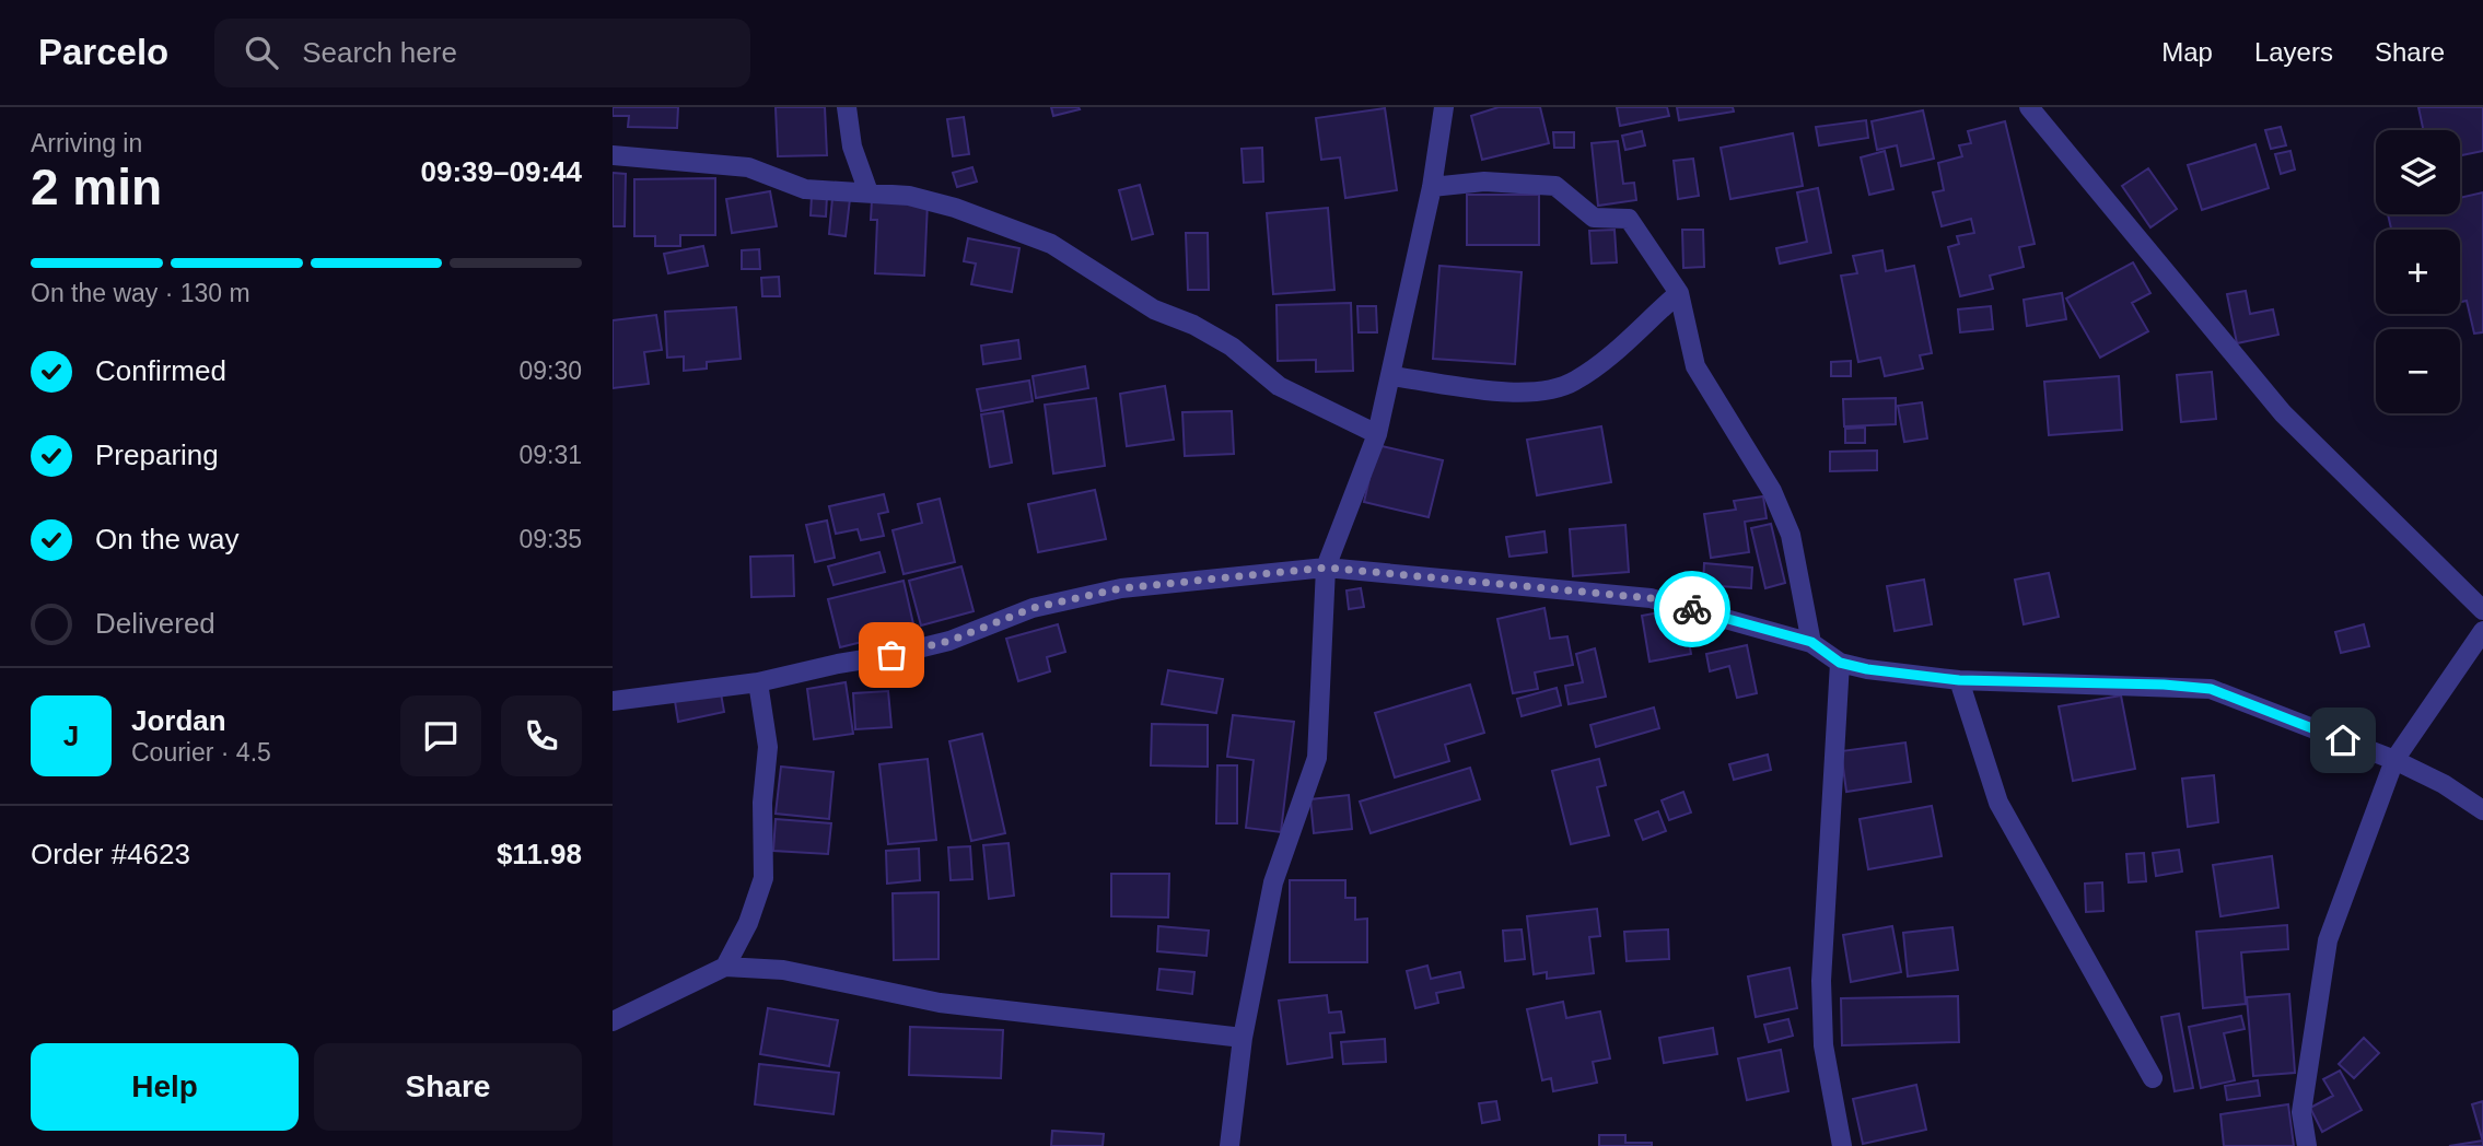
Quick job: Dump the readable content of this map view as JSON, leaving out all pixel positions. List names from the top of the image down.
{
  "page": {
    "header": "Parcelo",
    "search": "Search here",
    "nav": ["Map", "Layers", "Share"],
    "heading": ["2 min", "Arriving in", "09:39–09:44"],
    "panel": [
      "Jordan",
      "Courier · 4.5",
      "Order #4623",
      "$11.98"
    ],
    "map_buttons": ["+", "−"],
    "bar": "On the way · 130 m",
    "list": [
      ["Confirmed", "09:30"],
      ["Preparing", "09:31"],
      ["On the way", "09:35"],
      "Delivered"
    ],
    "round": "J",
    "buttons": ["Help", "Share"]
  }
}
